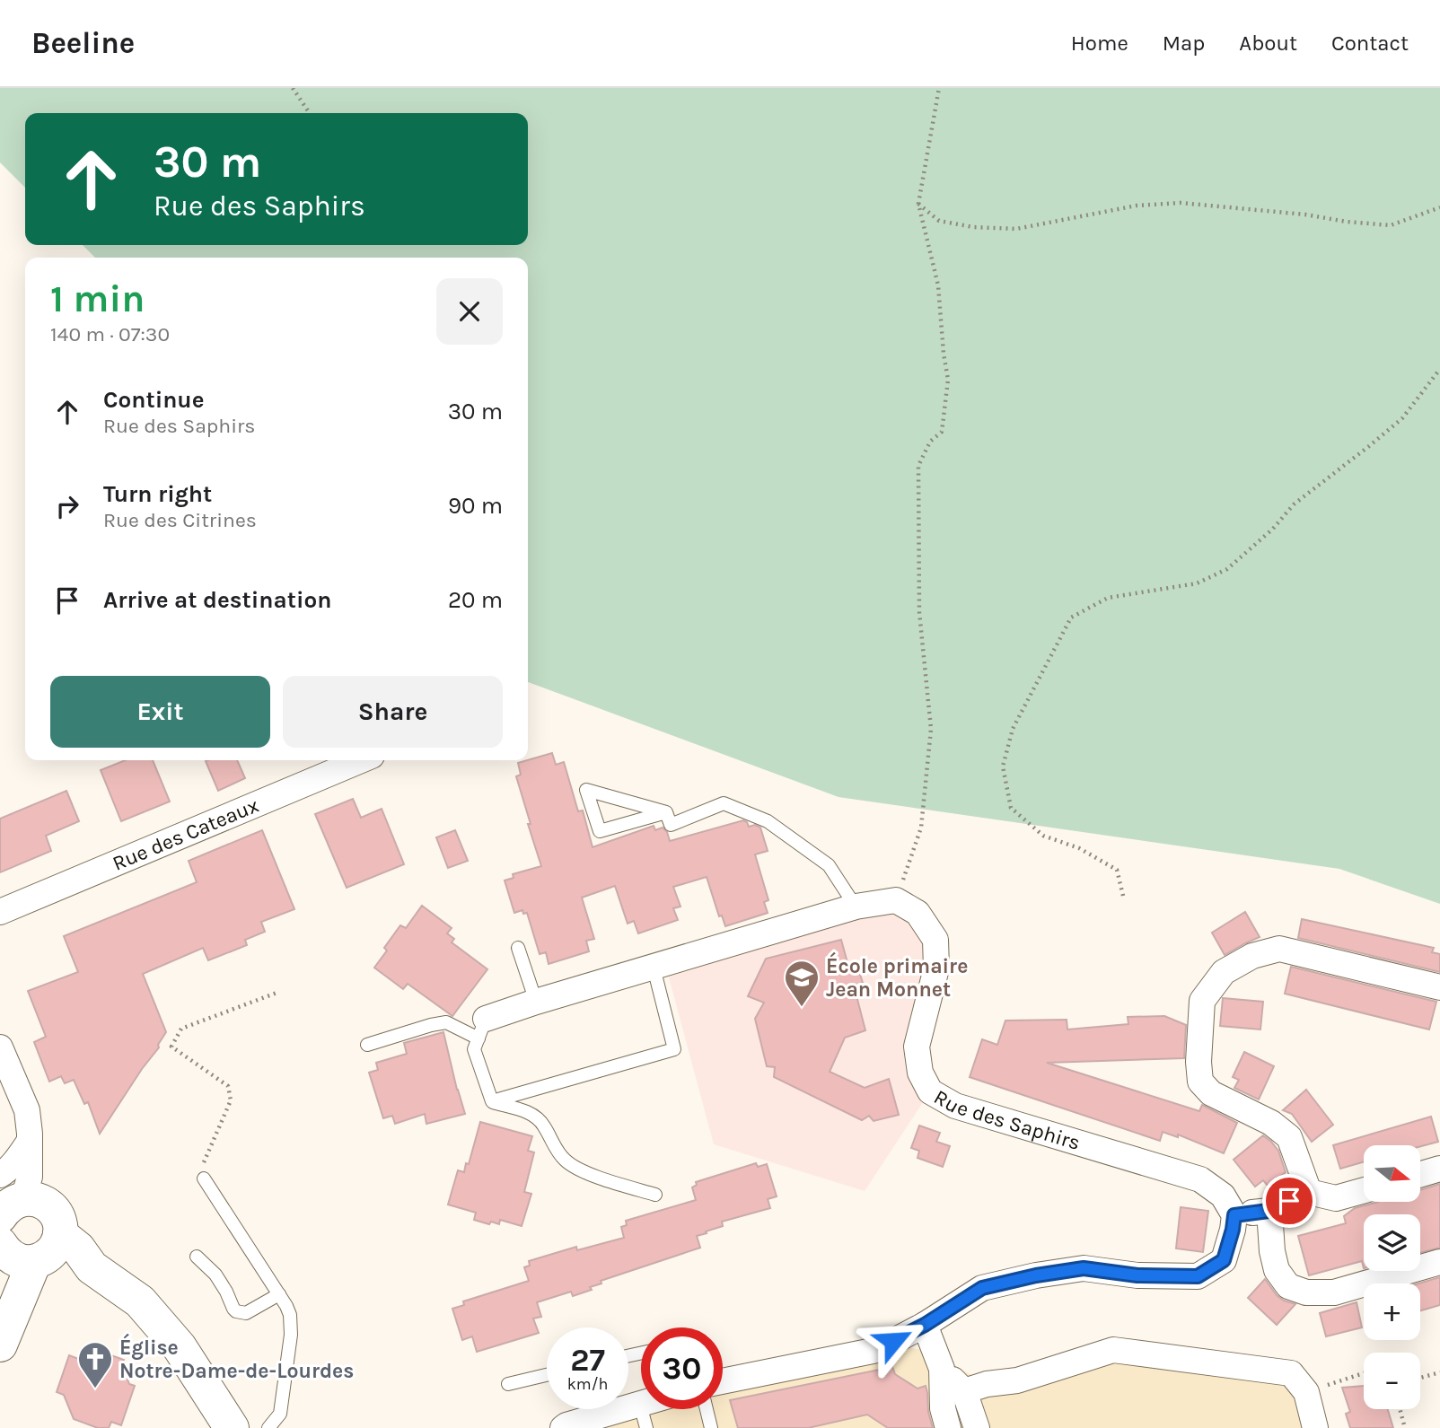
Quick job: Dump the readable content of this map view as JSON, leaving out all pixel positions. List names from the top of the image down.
{
  "streets": {
    "street": ["Rue des Cateaux", "Rue des Saphirs"]
  },
  "places": {
    "school or university": ["École primaire Jean Monnet"],
    "church": ["Église Notre-Dame-de-Lourdes"]
  },
  "north": "right",
  "page": {
    "header": "Beeline",
    "nav": [
      "Home",
      "Map",
      "About",
      "Contact"
    ],
    "turn": ["30 m", "Rue des Saphirs"],
    "heading": ["1 min", "140 m · 07:30"],
    "list": [
      {
        "name": "Continue",
        "note": "Rue des Saphirs",
        "value": "30 m"
      },
      {
        "name": "Turn right",
        "note": "Rue des Citrines",
        "value": "90 m"
      },
      {
        "name": "Arrive at destination",
        "value": "20 m"
      }
    ],
    "buttons": ["Exit", "Share"],
    "map_buttons": ["+", "−"],
    "speed": "27 km/h",
    "limit": "30"
  }
}
